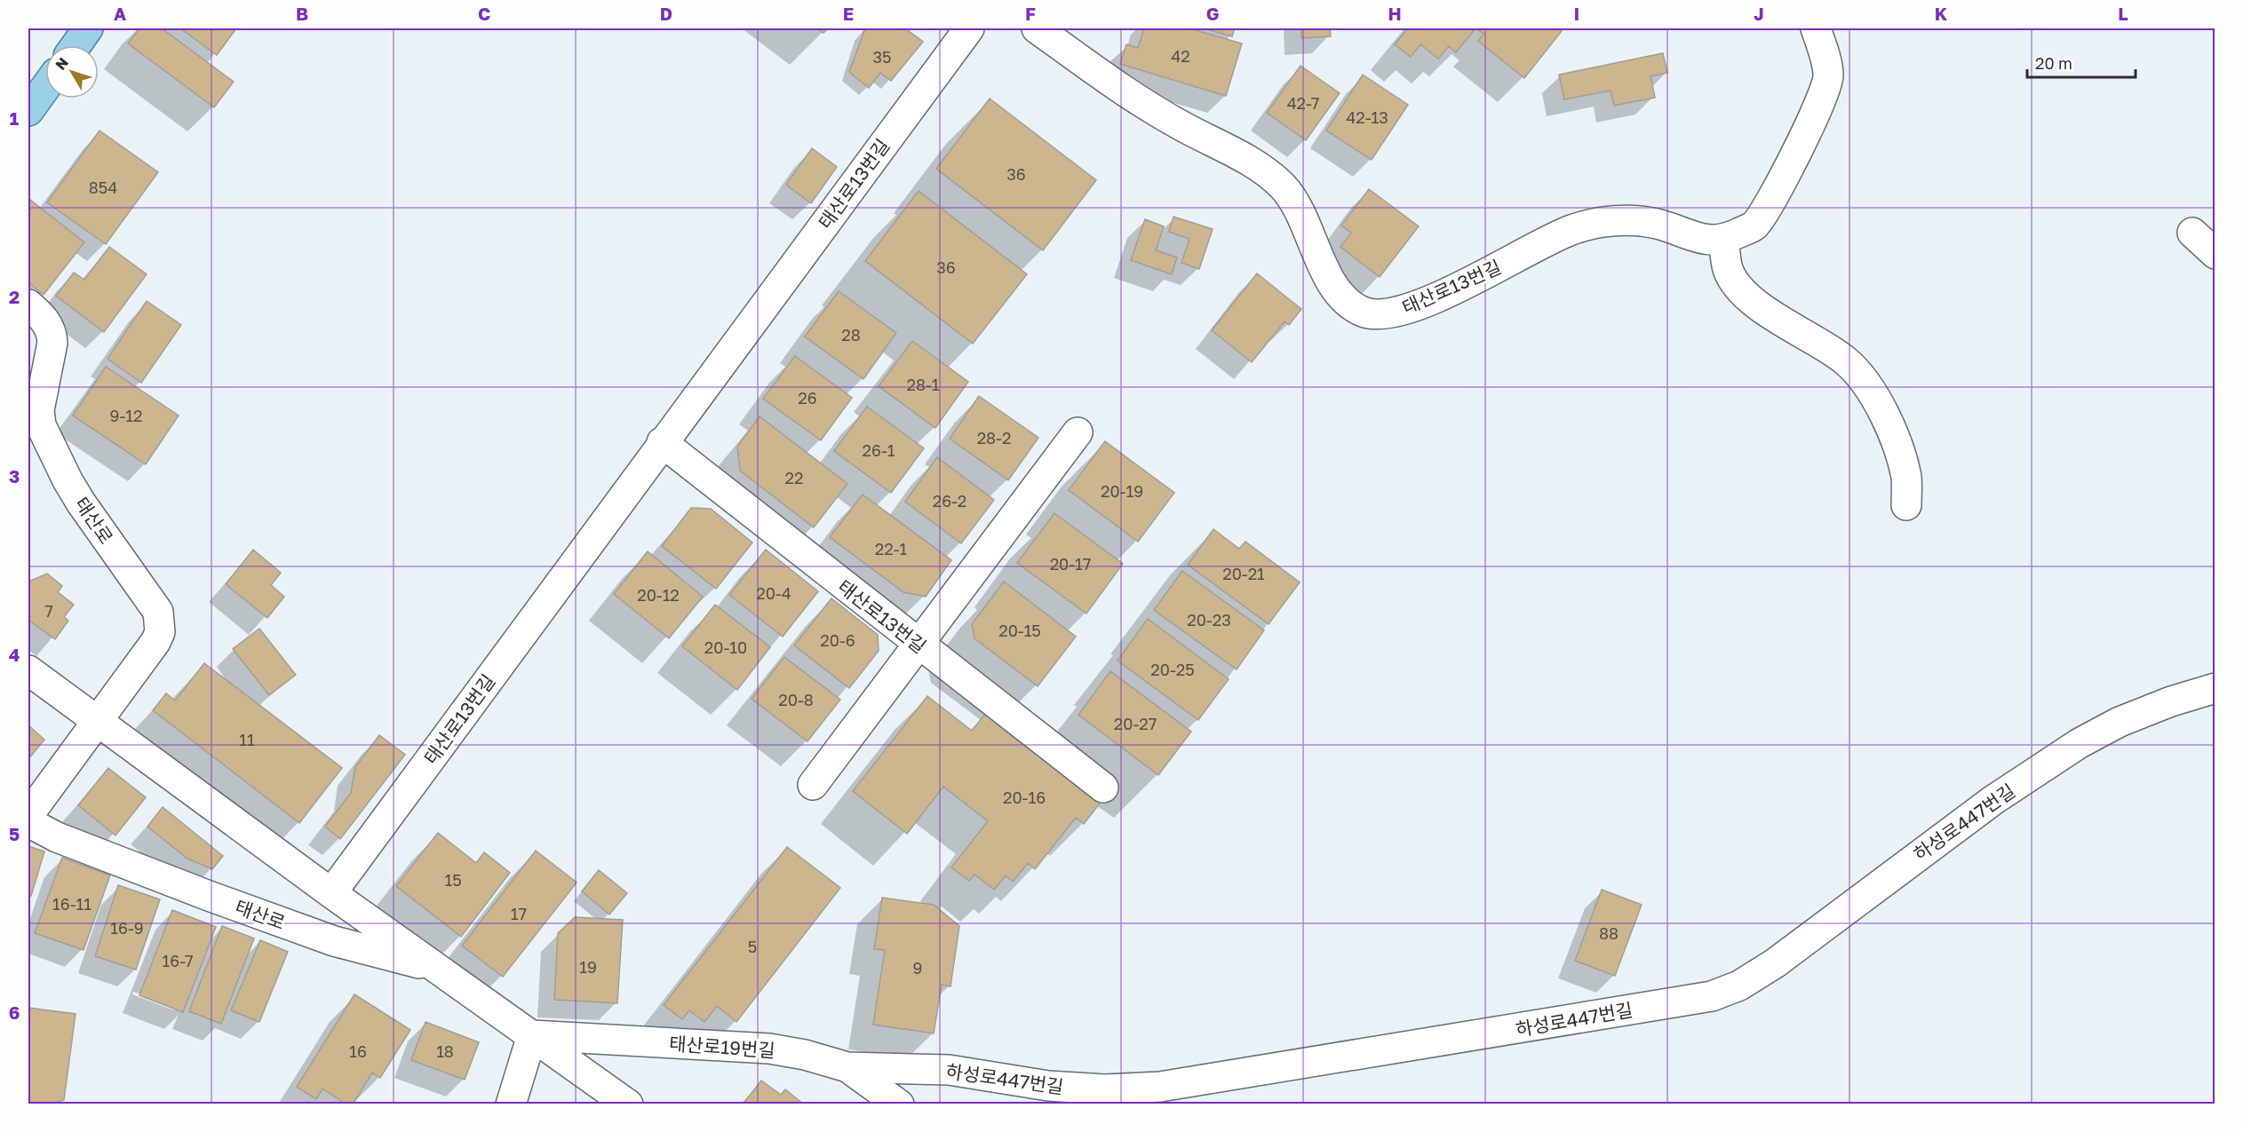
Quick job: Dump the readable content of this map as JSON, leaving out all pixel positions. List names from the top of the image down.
{
  "streets": {
    "street": [
      "태산로13번길",
      "태산로",
      "하성로447번길",
      "태산로19번길"
    ]
  },
  "crossings": [
    ["태산로13번길", "태산로"],
    ["태산로", "태산로19번길"],
    ["하성로447번길", "태산로19번길"]
  ],
  "house_numbers": [
    "42",
    "35",
    "42-7",
    "42-13",
    "36",
    "854",
    "36",
    "28",
    "28-1",
    "26",
    "9-12",
    "28-2",
    "26-1",
    "22",
    "20-19",
    "26-2",
    "22-1",
    "20-17",
    "20-21",
    "20-4",
    "20-12",
    "7",
    "20-23",
    "20-15",
    "20-6",
    "20-10",
    "20-25",
    "20-8",
    "20-27",
    "11",
    "20-16",
    "15",
    "16-11",
    "17",
    "16-9",
    "88",
    "5",
    "16-7",
    "19",
    "9",
    "16",
    "18"
  ],
  "scale_bar": "20 m",
  "north": "top left",
  "grid": {
    "columns": [
      "A",
      "B",
      "C",
      "D",
      "E",
      "F",
      "G",
      "H",
      "I",
      "J",
      "K",
      "L"
    ],
    "rows": [
      "1",
      "2",
      "3",
      "4",
      "5",
      "6"
    ]
  }
}
